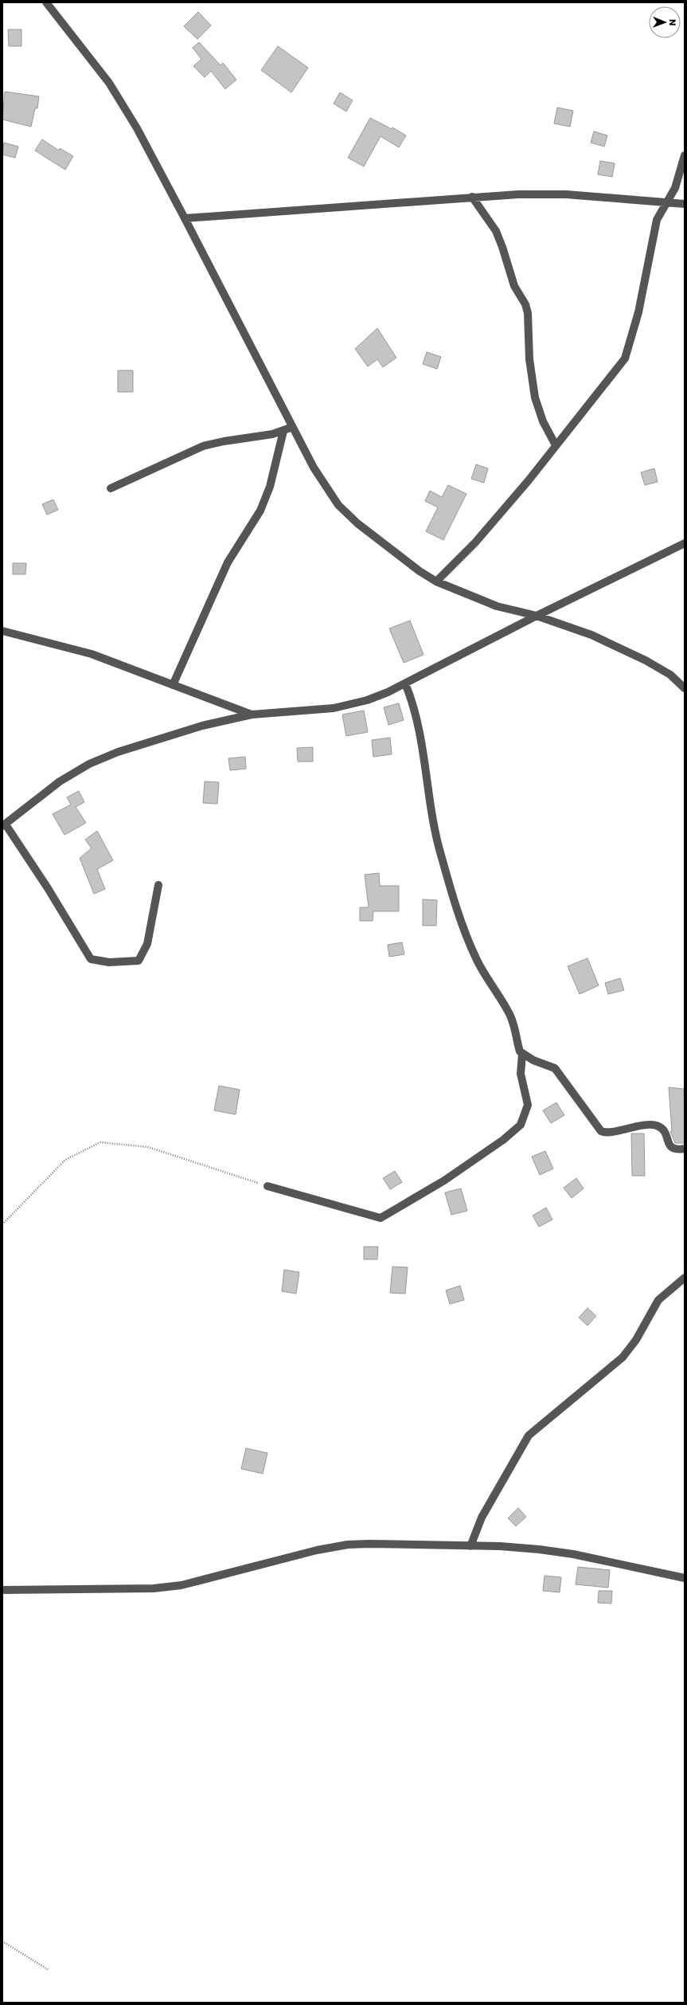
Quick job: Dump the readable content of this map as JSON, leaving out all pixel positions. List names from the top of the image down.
{
  "north": "right"
}
